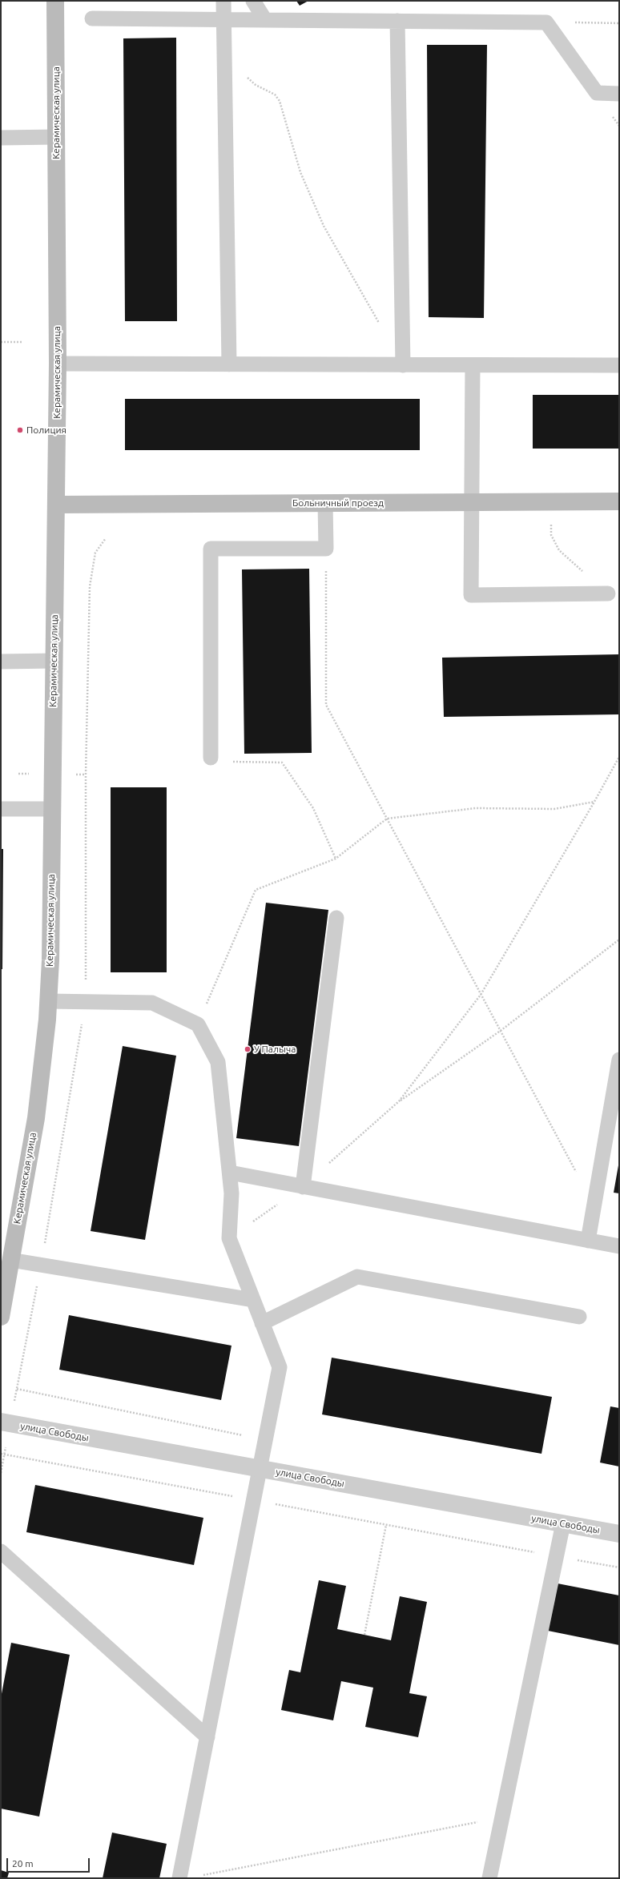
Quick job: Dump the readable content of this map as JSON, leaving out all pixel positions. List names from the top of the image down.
{
  "streets": {
    "main road": ["Керамическая улица", "Больничный проезд"],
    "street": ["улица Свободы"]
  },
  "crossings": [
    ["Керамическая улица", "Больничный проезд"]
  ],
  "places": ["Полиция", "У Палыча"],
  "scale_bar": "20 m"
}
